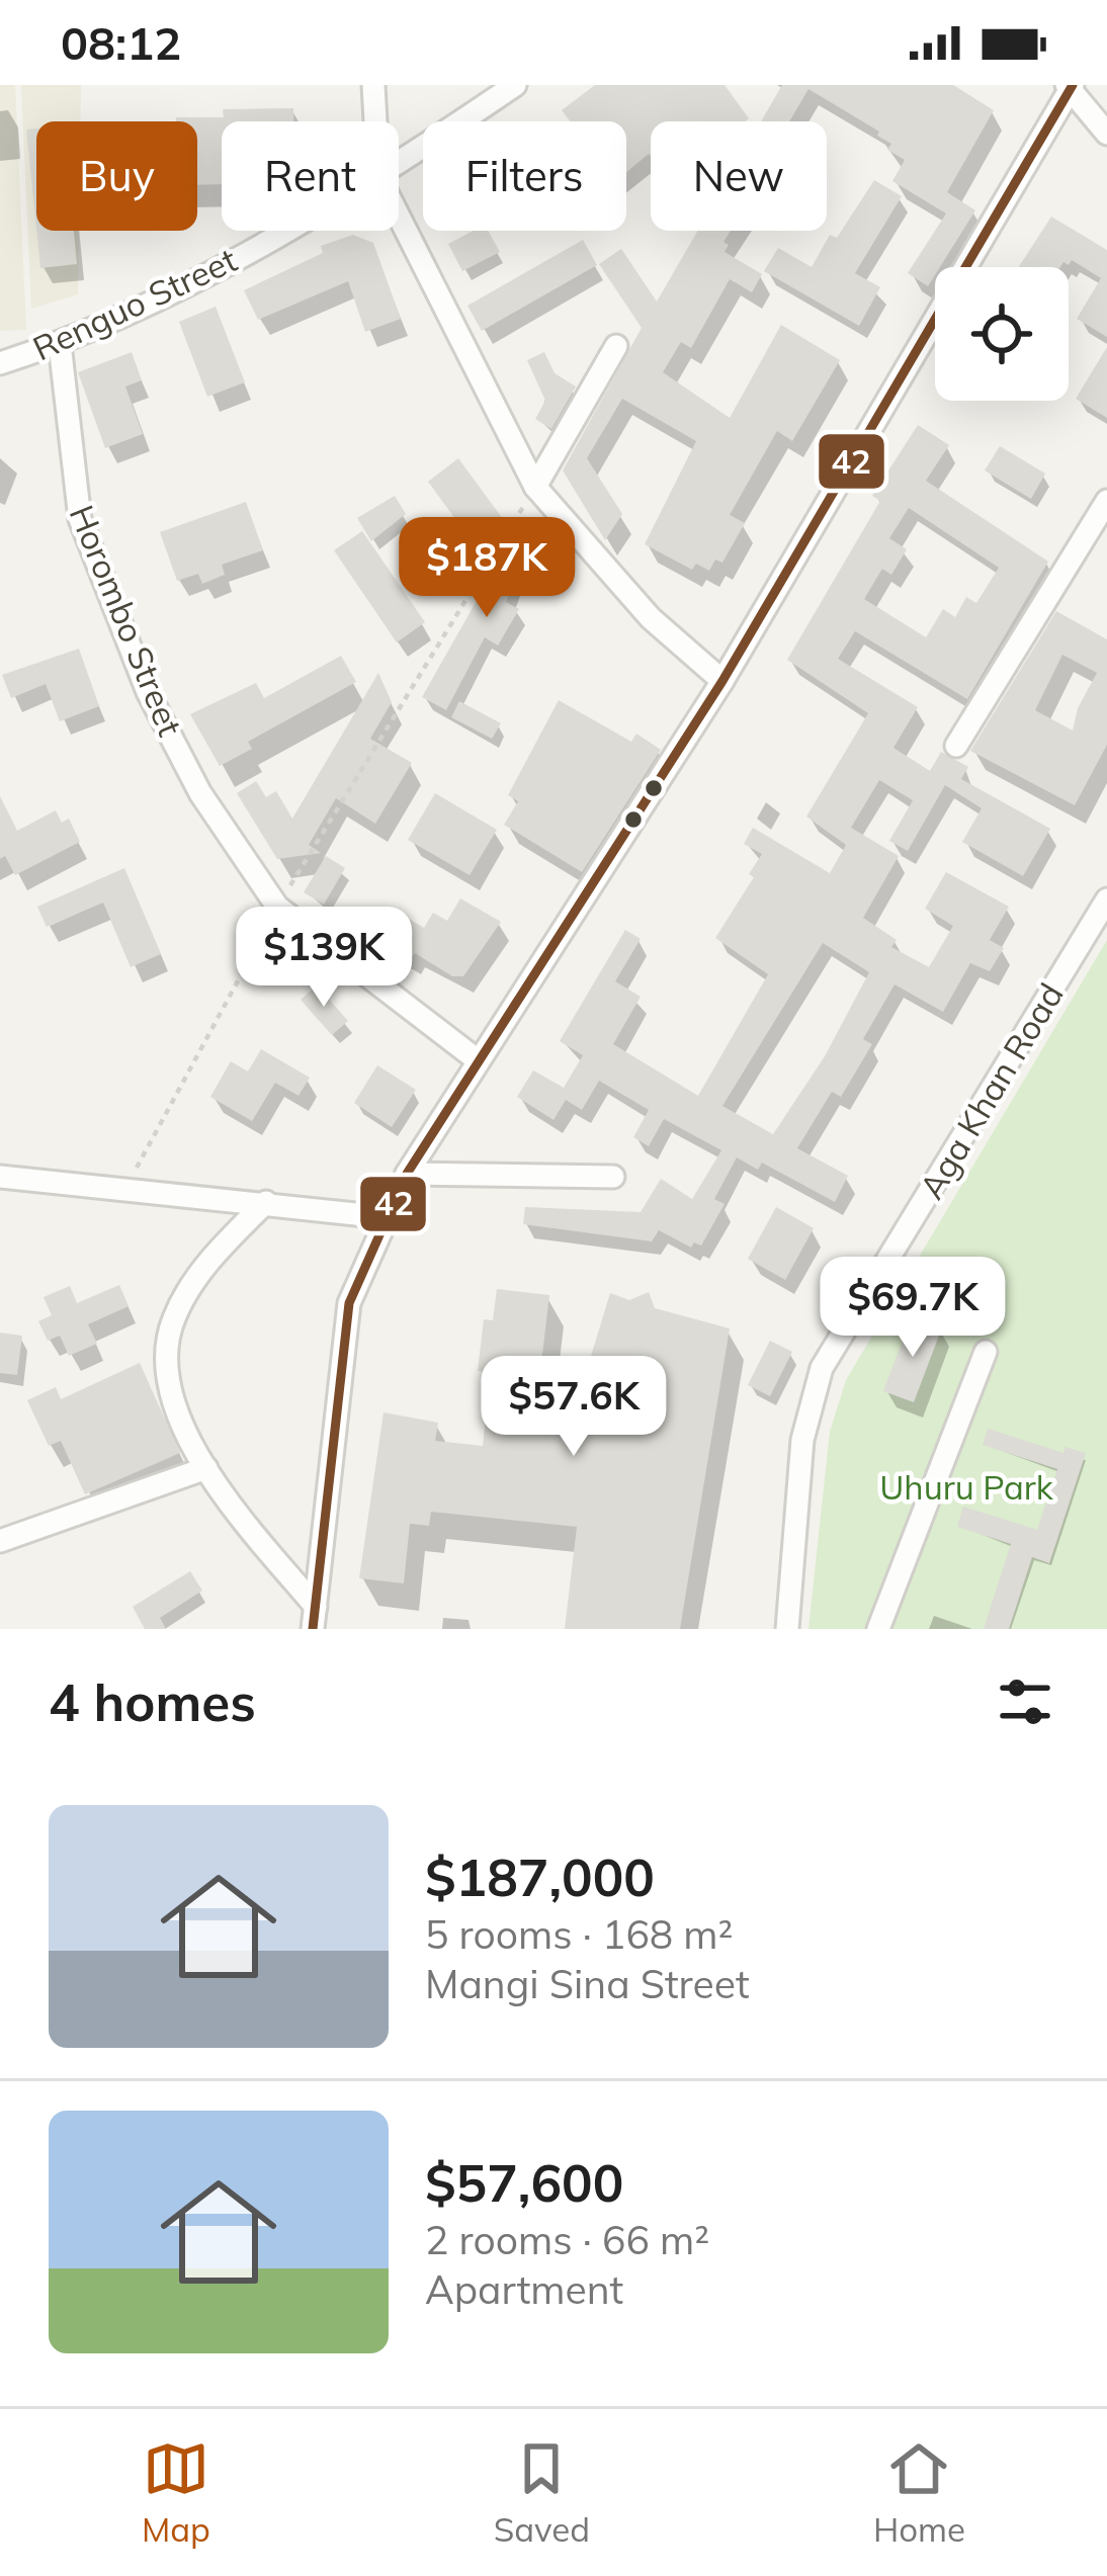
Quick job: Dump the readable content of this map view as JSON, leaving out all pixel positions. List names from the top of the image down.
{
  "streets": {
    "street": ["Renguo Street", "Horombo Street", "Aga Khan Road"]
  },
  "crossings": [
    ["Renguo Street", "Horombo Street"]
  ],
  "parks": ["Uhuru Park"],
  "lines": ["transit line 42"],
  "page": {
    "status": "08:12",
    "chip": [
      "Buy",
      "Rent",
      "Filters",
      "New"
    ],
    "price": [
      "$187K",
      "$139K",
      "$69.7K",
      "$57.6K"
    ],
    "heading": "4 homes",
    "list": [
      {
        "name": "$187,000",
        "note": "5 rooms · 168 m² · Mangi Sina Street"
      },
      {
        "name": "$57,600",
        "note": "2 rooms · 66 m² · Apartment"
      }
    ],
    "tabs": ["Map", "Saved", "Home"]
  }
}
